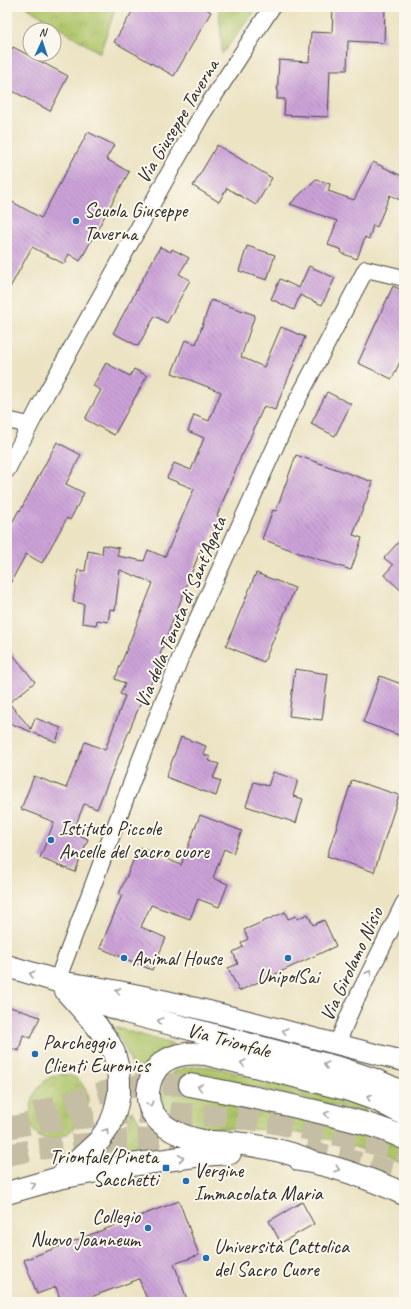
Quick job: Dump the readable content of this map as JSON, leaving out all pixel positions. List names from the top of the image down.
{
  "streets": {
    "main road": ["Via Trionfale"],
    "street": ["Via Giuseppe Taverna", "Via della Tenuta di Sant'Agata", "Via Girolamo Nisio"]
  },
  "crossings": [
    ["Via della Tenuta di Sant'Agata", "Via Trionfale"],
    ["Via Girolamo Nisio", "Via Trionfale"]
  ],
  "one_way": ["Via Girolamo Nisio"],
  "places": {
    "other": [
      "Scuola Giuseppe Taverna",
      "Istituto Piccole Ancelle del sacro cuore",
      "Animal House",
      "UnipolSai",
      "Parcheggio Clienti Euronics",
      "Vergine Immacolata Maria",
      "Collegio Nuovo Joanneum",
      "Università Cattolica del Sacro Cuore"
    ],
    "transit": ["Trionfale/Pineta Sacchetti"]
  },
  "north": "top"
}
